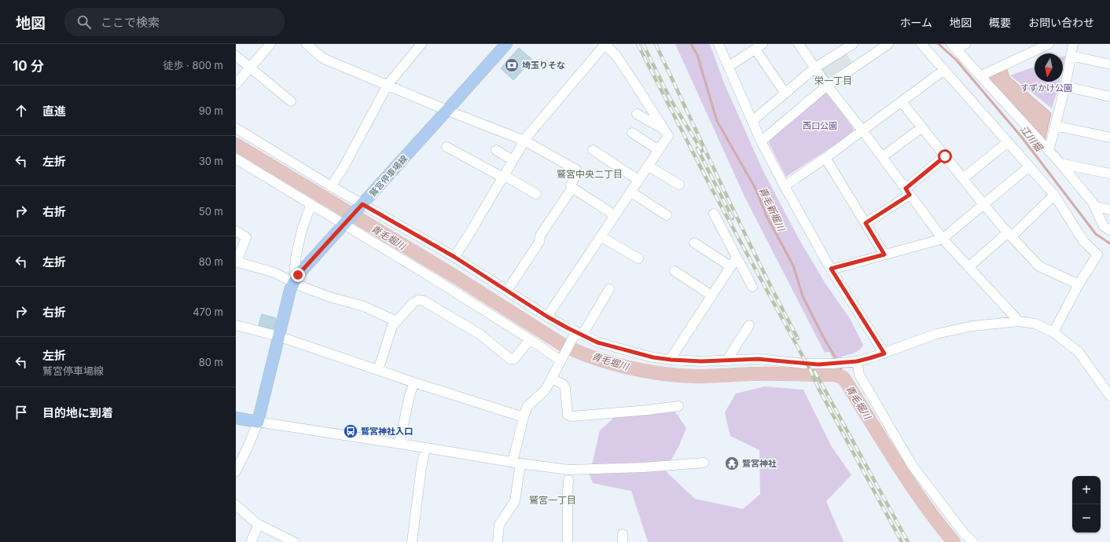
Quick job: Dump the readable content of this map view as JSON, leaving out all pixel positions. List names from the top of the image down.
{
  "streets": {
    "main road": ["鷲宮停車場線"]
  },
  "districts": ["栄一丁目", "鷲宮中央二丁目", "鷲宮一丁目"],
  "water": ["江川堀", "青毛新堀川", "青毛堀川"],
  "parks": ["すずかけ公園", "西口公園"],
  "places": {
    "bank": ["埼玉りそな"],
    "bus stop": ["鷲宮神社入口"],
    "temple": ["鷲宮神社"]
  },
  "north": "bottom",
  "page": {
    "header": "地図",
    "search": "ここで検索",
    "nav": [
      "ホーム",
      "地図",
      "概要",
      "お問い合わせ"
    ],
    "heading": ["10 分", "徒歩 · 800 m"],
    "list": [
      ["直進", "90 m"],
      ["左折", "30 m"],
      ["右折", "50 m"],
      ["左折", "80 m"],
      ["右折", "470 m"],
      ["左折", "鷲宮停車場線", "80 m"],
      "目的地に到着"
    ],
    "map_buttons": ["+", "−"]
  }
}
